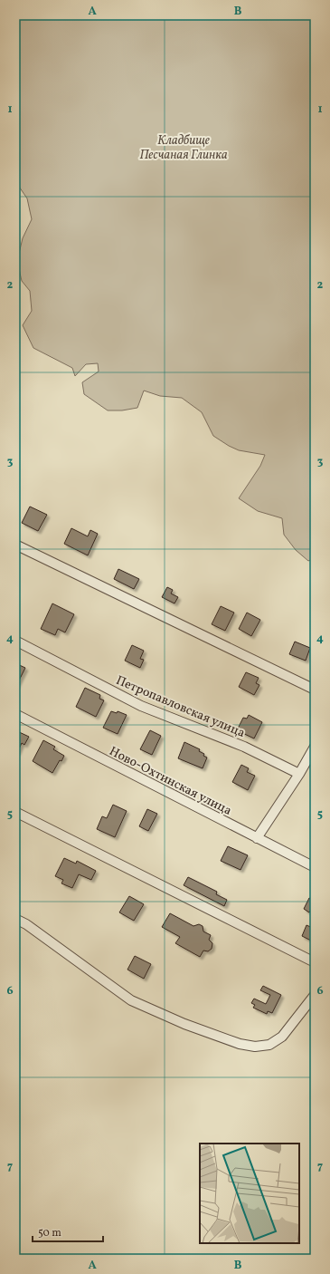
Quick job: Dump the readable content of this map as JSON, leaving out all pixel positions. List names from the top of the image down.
{
  "streets": {
    "street": ["Петропавловская улица", "Ново-Охтинская улица"]
  },
  "parks": ["Кладбище Песчаная Глинка"],
  "scale_bar": "50 m",
  "grid": {
    "columns": ["A", "B"],
    "rows": [
      "1",
      "2",
      "3",
      "4",
      "5",
      "6",
      "7"
    ]
  }
}
